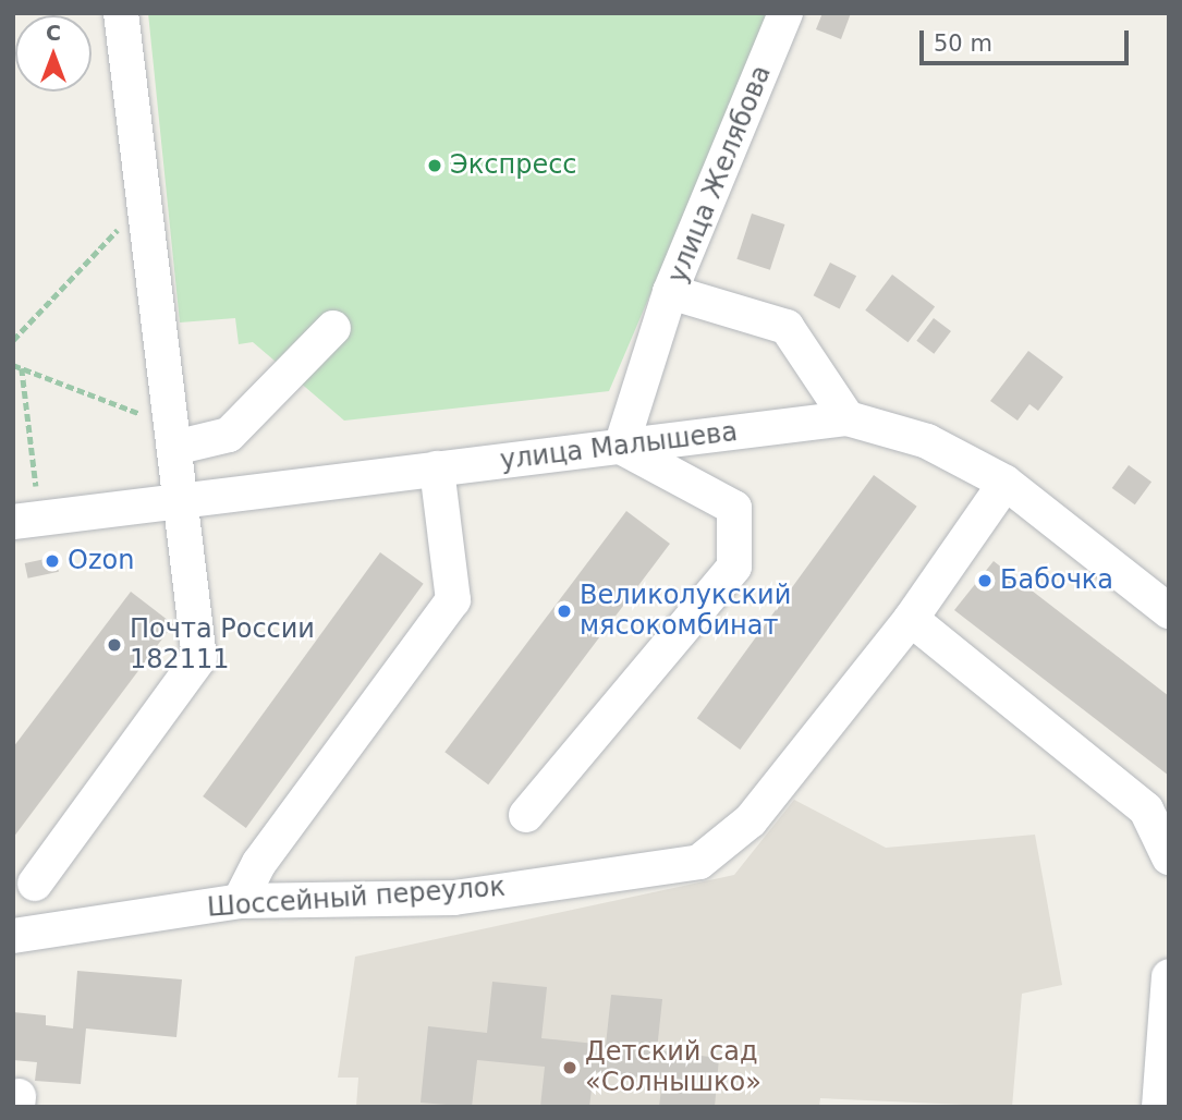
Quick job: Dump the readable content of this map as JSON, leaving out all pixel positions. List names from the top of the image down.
{
  "streets": {
    "street": ["улица Желябова", "улица Малышева", "Шоссейный переулок"]
  },
  "crossings": [
    ["улица Желябова", "улица Малышева"]
  ],
  "places": [
    "Экспресс",
    "Ozon",
    "Бабочка",
    "Великолукский мясокомбинат",
    "Почта России 182111",
    "Детский сад «Солнышко»"
  ],
  "scale_bar": "50 m",
  "north": "top"
}
